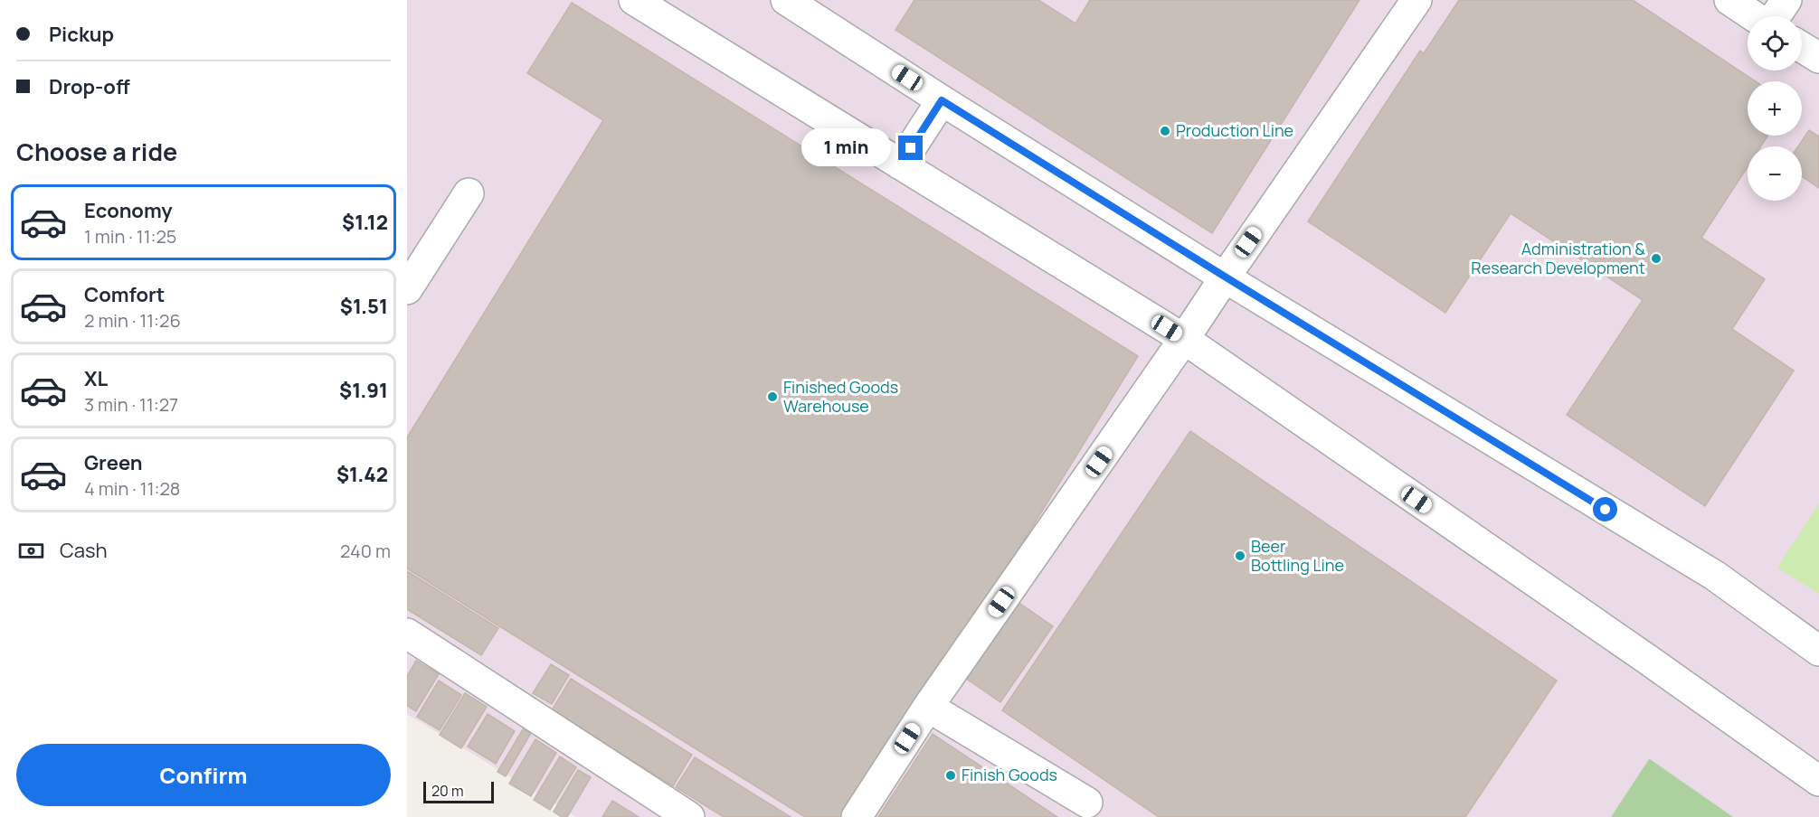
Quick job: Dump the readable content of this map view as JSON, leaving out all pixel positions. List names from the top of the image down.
{
  "places": [
    "Production Line",
    "Administration & Research Development",
    "Finished Goods Warehouse",
    "Beer Bottling Line",
    "Finish Goods"
  ],
  "scale_bar": "20 m",
  "page": {
    "banner": ["Pickup", "Drop-off"],
    "map_buttons": ["+", "−"],
    "heading": "Choose a ride",
    "bubble": "1 min",
    "list": [
      {
        "name": "Economy",
        "note": "1 min · 11:25",
        "value": "$1.12"
      },
      {
        "name": "Comfort",
        "note": "2 min · 11:26",
        "value": "$1.51"
      },
      {
        "name": "XL",
        "note": "3 min · 11:27",
        "value": "$1.91"
      },
      {
        "name": "Green",
        "note": "4 min · 11:28",
        "value": "$1.42"
      }
    ],
    "pay": ["Cash", "240 m"],
    "buttons": "Confirm",
    "scale": "20 m"
  }
}
